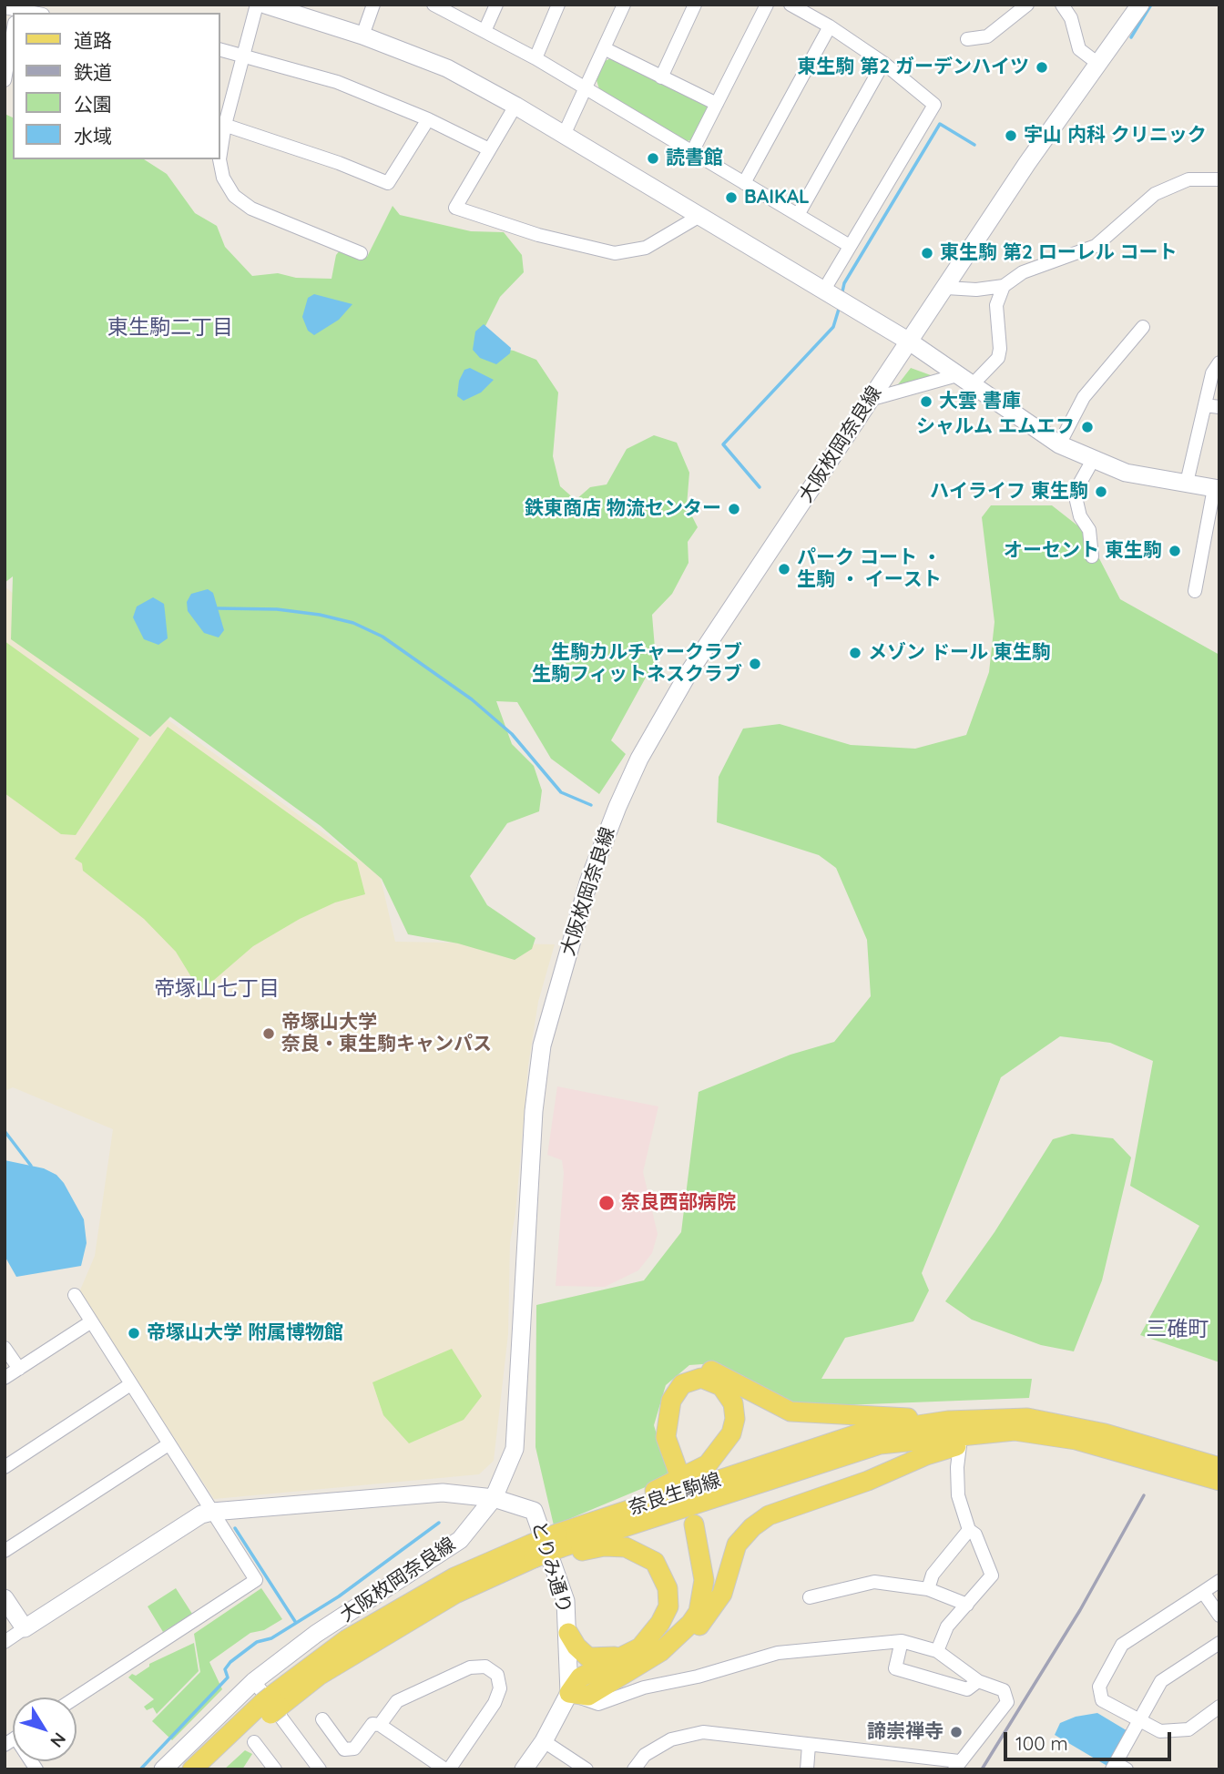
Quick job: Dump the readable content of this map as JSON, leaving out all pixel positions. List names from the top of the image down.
{
  "streets": {
    "main road": ["大阪枚岡奈良線", "奈良生駒線", "とりみ通り"]
  },
  "crossings": [
    ["大阪枚岡奈良線", "とりみ通り"]
  ],
  "districts": ["東生駒二丁目", "帝塚山七丁目", "三碓町"],
  "places": [
    "東生駒 第2 ガーデンハイツ",
    "宇山 内科 クリニック",
    "読書館",
    "BAIKAL",
    "東生駒 第2 ローレル コート",
    "大雲 書庫",
    "シャルム エムエフ",
    "ハイライフ 東生駒",
    "鉄東商店 物流センター",
    "オーセント 東生駒",
    "パーク コート ・ 生駒 ・ イースト",
    "メゾン ドール 東生駒",
    "生駒カルチャークラブ 生駒フィットネスクラブ",
    "帝塚山大学 奈良・東生駒キャンパス",
    "奈良西部病院",
    "帝塚山大学 附属博物館",
    "諦崇禅寺"
  ],
  "legend": [
    "道路",
    "鉄道",
    "公園",
    "水域"
  ],
  "scale_bar": "100 m",
  "north": "bottom right"
}
